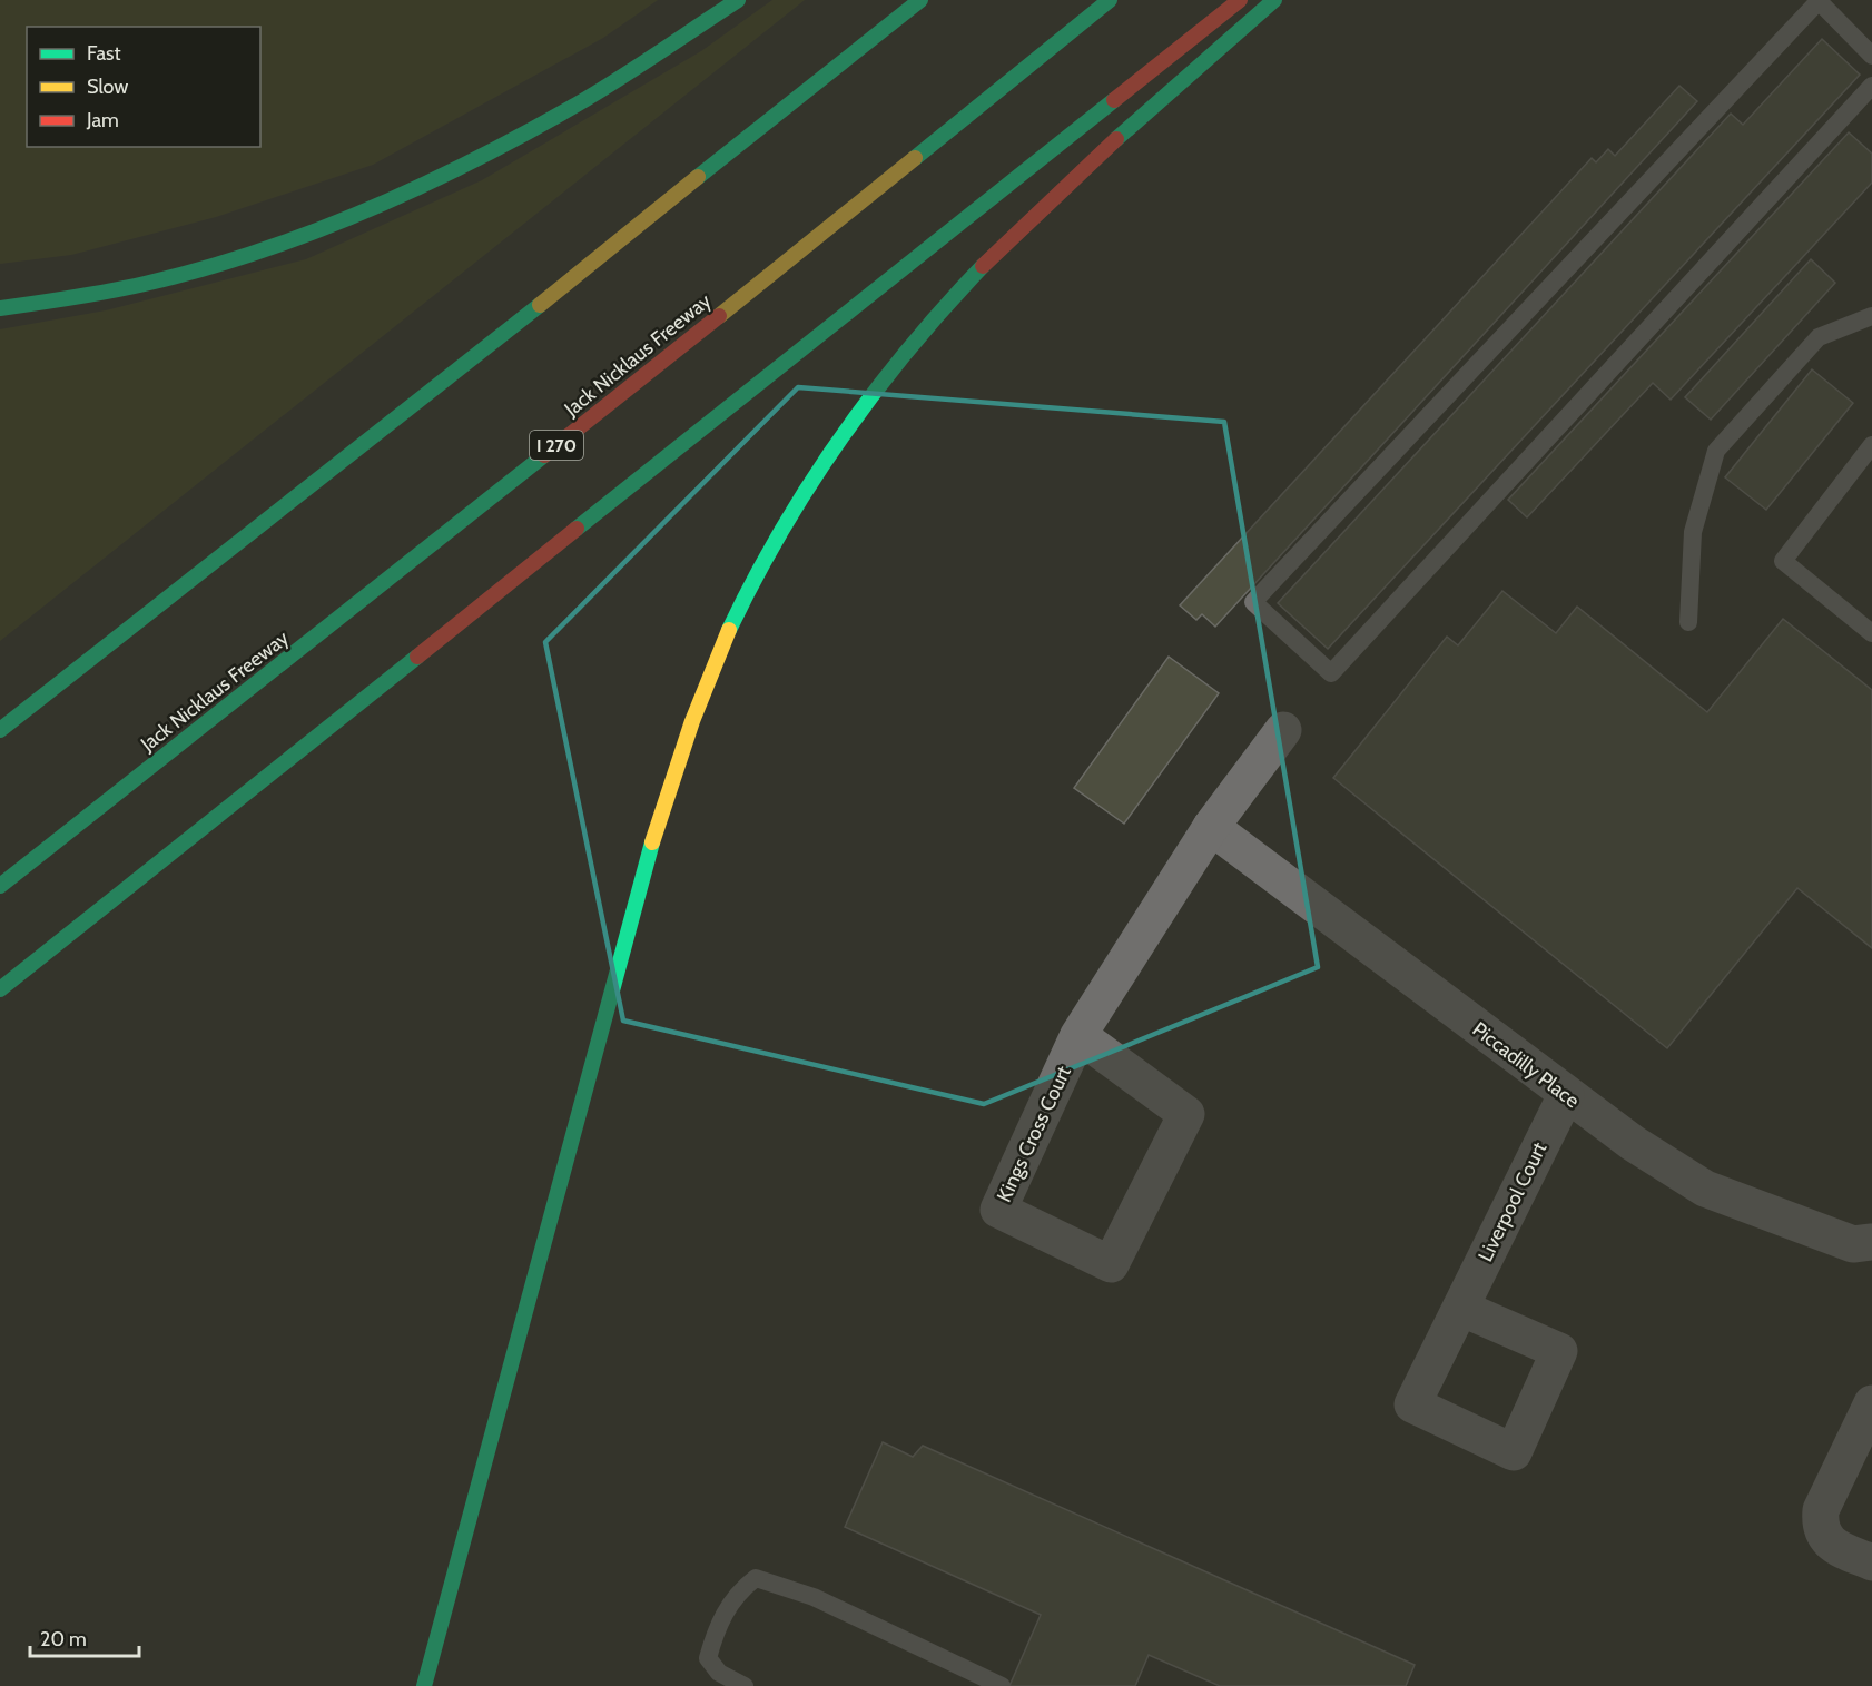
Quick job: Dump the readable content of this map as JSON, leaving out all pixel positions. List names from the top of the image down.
{
  "streets": {
    "highway": ["Jack Nicklaus Freeway", "I 270"],
    "street": ["Piccadilly Place", "Kings Cross Court", "Liverpool Court"]
  },
  "crossings": [
    ["Piccadilly Place", "Kings Cross Court"],
    ["Piccadilly Place", "Liverpool Court"]
  ],
  "legend": ["Fast", "Slow", "Jam"],
  "scale_bar": "20 m"
}
